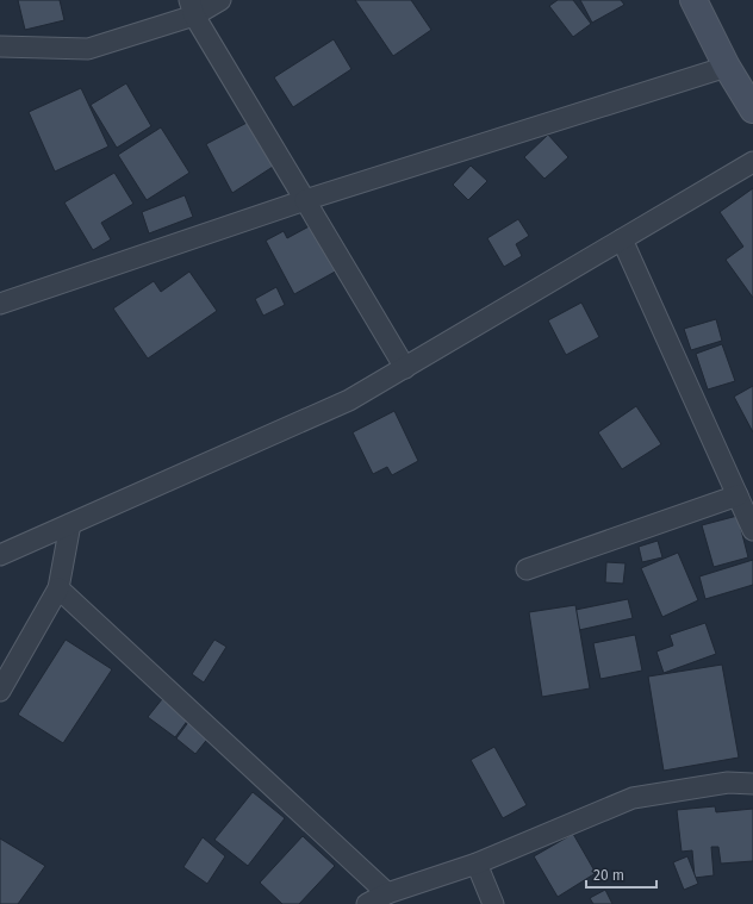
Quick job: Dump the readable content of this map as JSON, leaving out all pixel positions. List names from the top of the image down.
{
  "scale_bar": "20 m"
}
